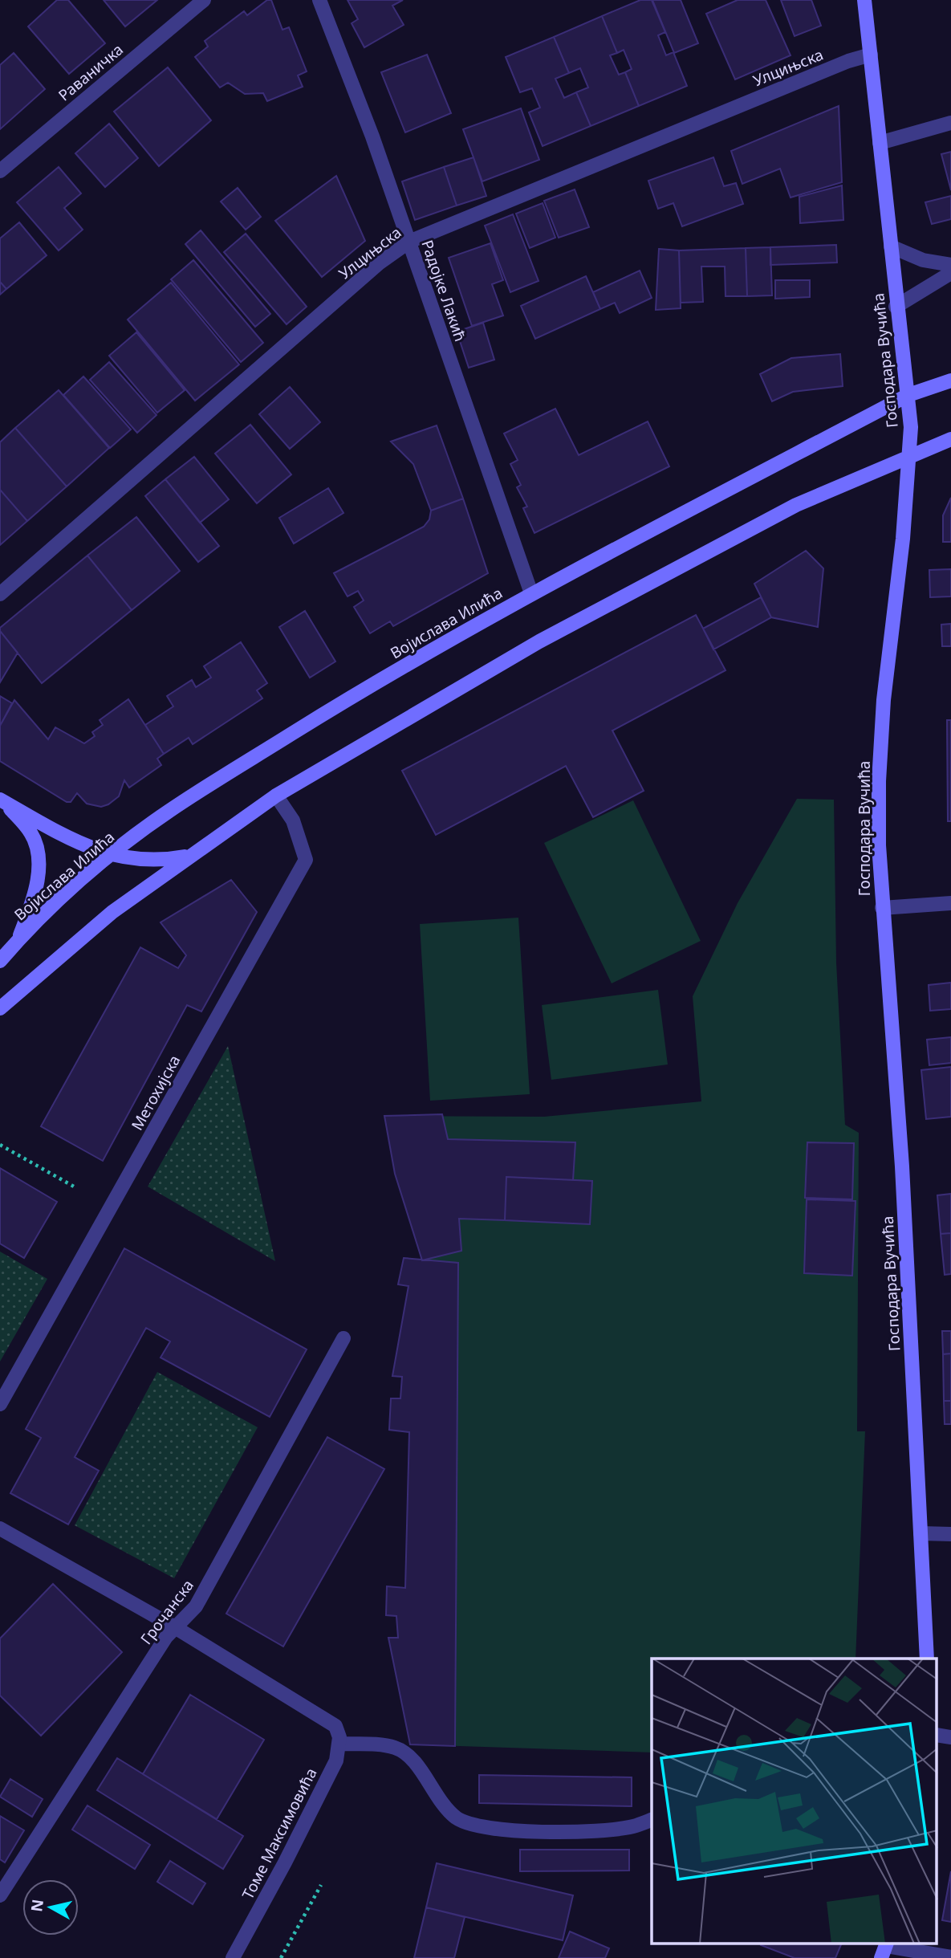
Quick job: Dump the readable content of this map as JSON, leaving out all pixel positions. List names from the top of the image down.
{
  "streets": {
    "main road": ["Господара Вучића", "Војислава Илића"],
    "street": [
      "Улцињска",
      "Раваничка",
      "Радојке Лакић",
      "Метохијска",
      "Грочанска",
      "Томе Максимовића"
    ]
  },
  "crossings": [
    ["Улцињска", "Радојке Лакић"],
    ["Улцињска", "Господара Вучића"],
    ["Радојке Лакић", "Војислава Илића"],
    ["Господара Вучића", "Војислава Илића"]
  ],
  "north": "left"
}
